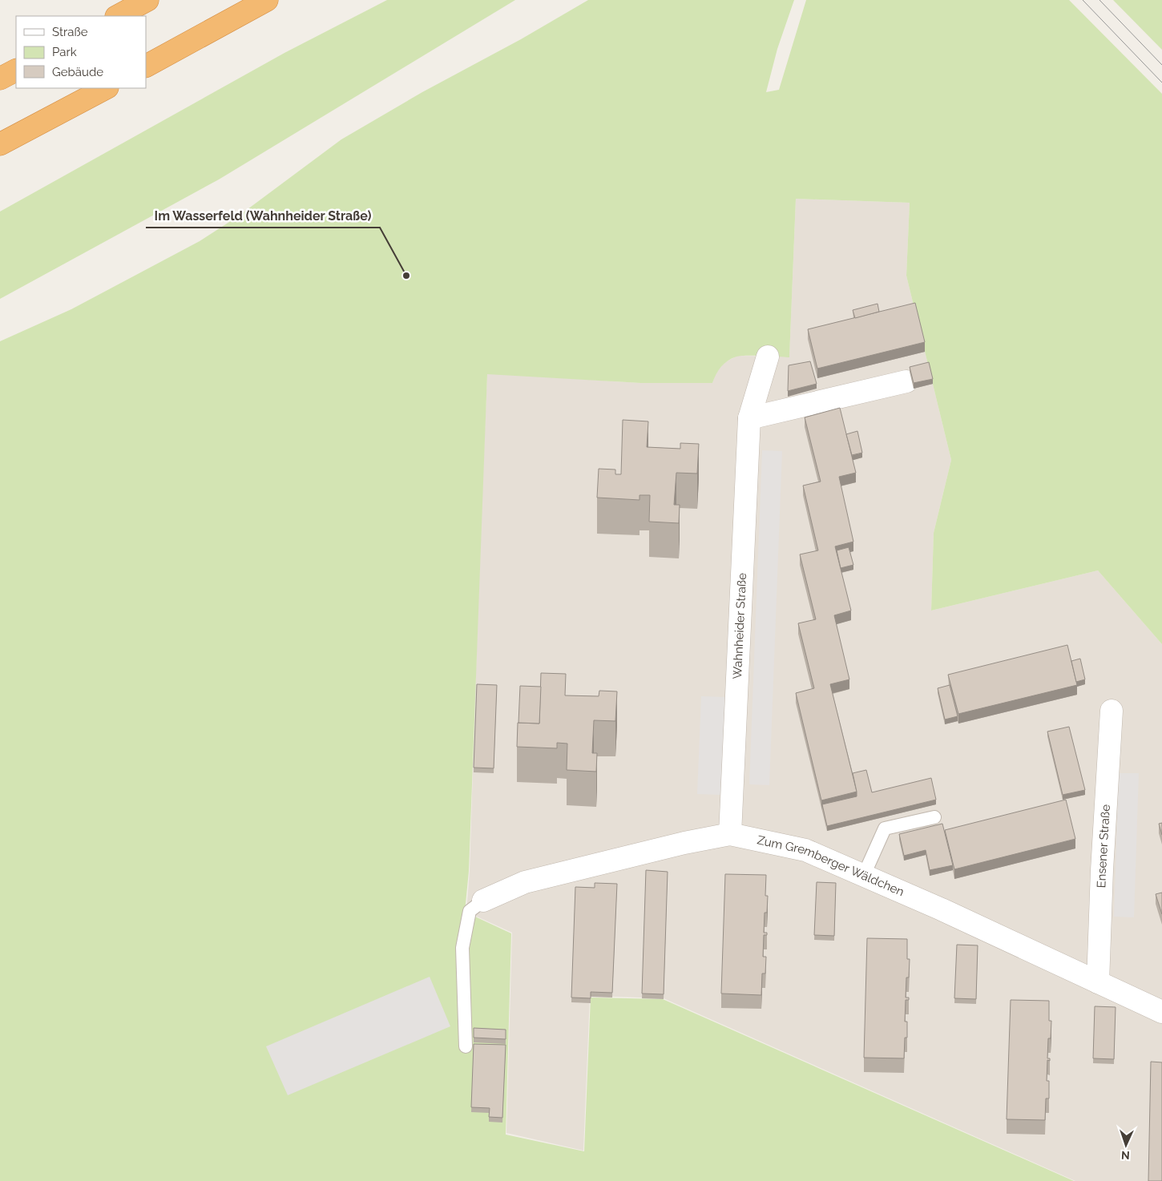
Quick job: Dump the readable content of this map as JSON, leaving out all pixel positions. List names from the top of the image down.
{
  "streets": {
    "street": ["Wahnheider Straße", "Ensener Straße", "Zum Gremberger Wäldchen"]
  },
  "crossings": [
    ["Wahnheider Straße", "Zum Gremberger Wäldchen"],
    ["Ensener Straße", "Zum Gremberger Wäldchen"]
  ],
  "places": ["Im Wasserfeld (Wahnheider Straße)"],
  "legend": ["Straße", "Park", "Gebäude"],
  "north": "bottom"
}
